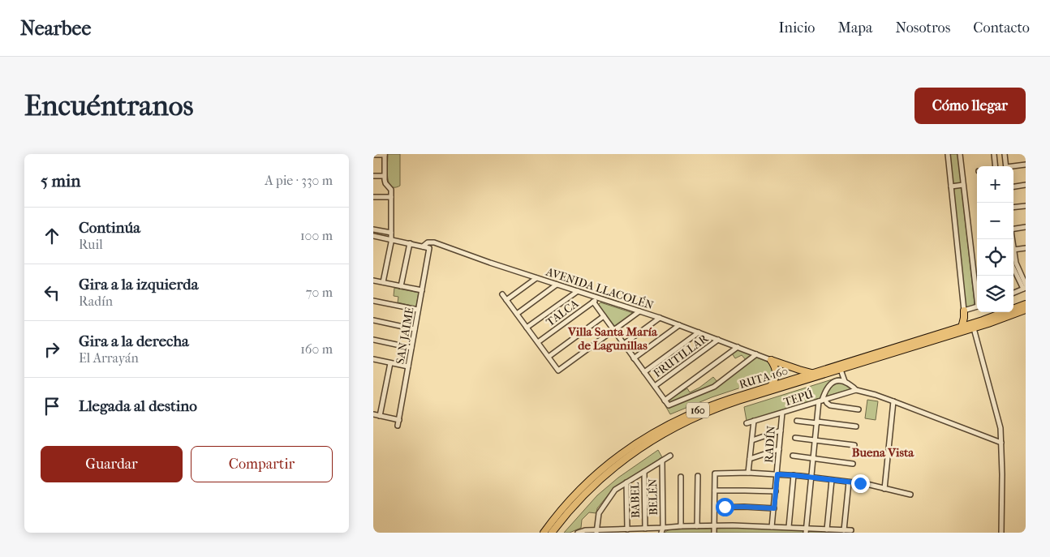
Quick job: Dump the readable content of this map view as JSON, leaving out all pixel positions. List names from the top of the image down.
{
  "streets": {
    "highway": ["RUTA 160", "160"],
    "street": [
      "AVENIDA LLACOLÉN",
      "TALCA",
      "SAN JAIME",
      "FRUTILLAR",
      "TEPÚ",
      "RADÍN",
      "BELÉN",
      "BABEL"
    ]
  },
  "crossings": [
    ["AVENIDA LLACOLÉN", "TALCA"],
    ["AVENIDA LLACOLÉN", "SAN JAIME"],
    ["AVENIDA LLACOLÉN", "FRUTILLAR"],
    ["TEPÚ", "RADÍN"]
  ],
  "districts": ["Villa Santa María de Lagunillas", "Buena Vista"],
  "page": {
    "header": "Nearbee",
    "nav": [
      "Inicio",
      "Mapa",
      "Nosotros",
      "Contacto"
    ],
    "buttons": [
      "Cómo llegar",
      ["Guardar", "Compartir"]
    ],
    "title": "Encuéntranos",
    "heading": ["5 min", "A pie · 330 m"],
    "map_buttons": ["+", "−"],
    "list": [
      ["Continúa", "Ruil", "100 m"],
      ["Gira a la izquierda", "Radín", "70 m"],
      ["Gira a la derecha", "El Arrayán", "160 m"],
      "Llegada al destino"
    ]
  }
}
